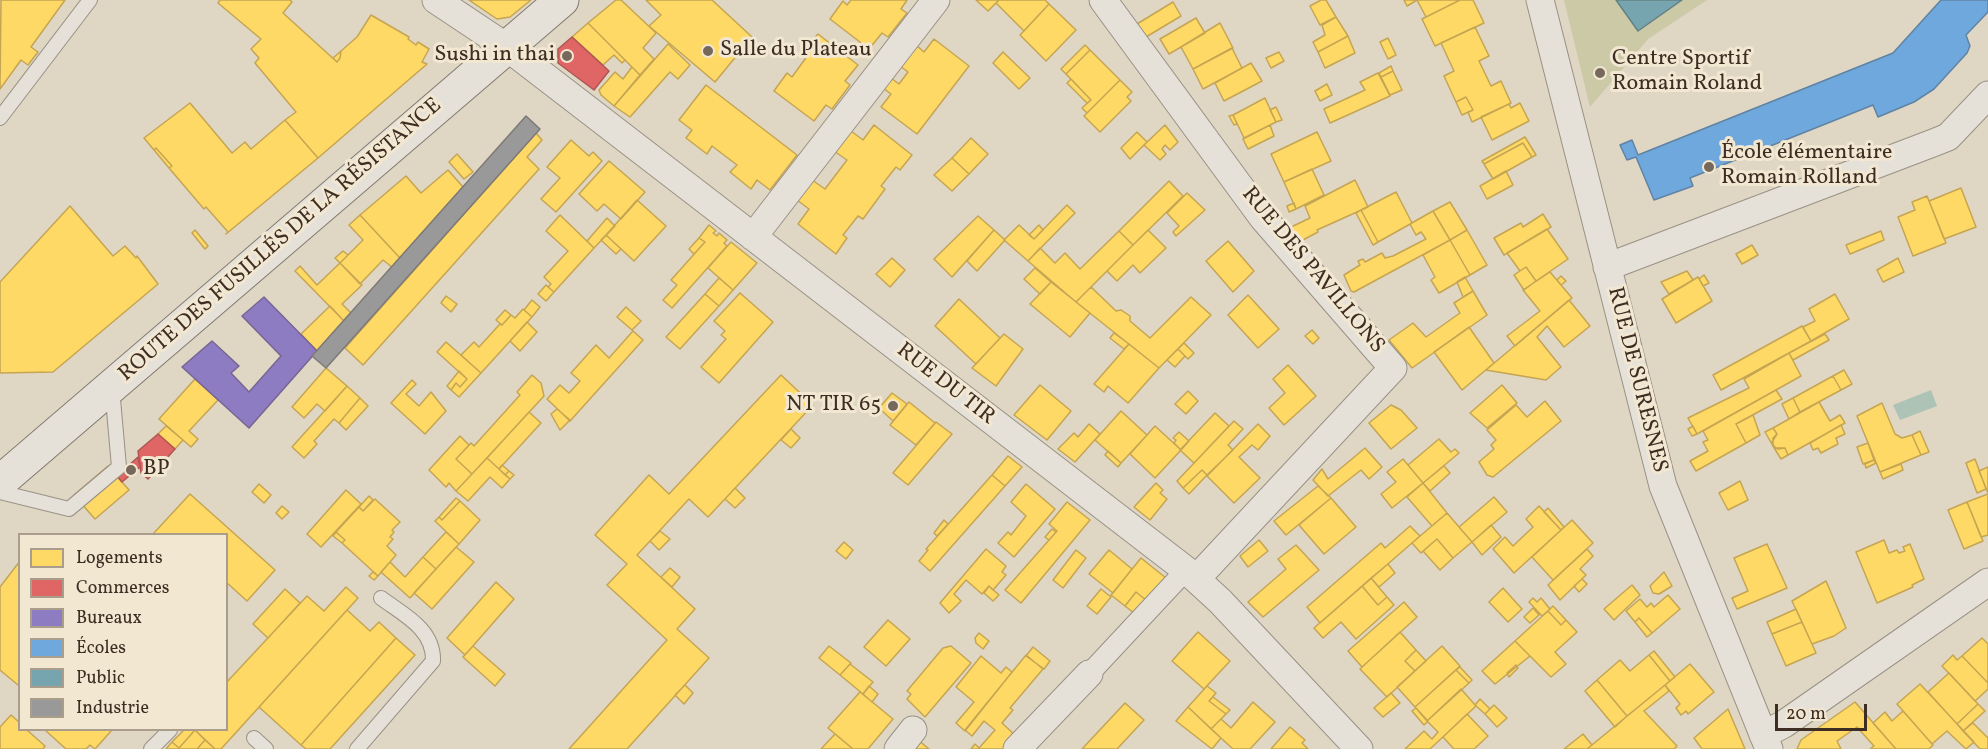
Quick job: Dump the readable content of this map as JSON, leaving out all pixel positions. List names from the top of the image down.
{
  "streets": {
    "main road": ["ROUTE DES FUSILLÉS DE LA RÉSISTANCE"],
    "street": ["RUE DES PAVILLONS", "RUE DE SURESNES", "RUE DU TIR"]
  },
  "crossings": [
    ["ROUTE DES FUSILLÉS DE LA RÉSISTANCE", "RUE DU TIR"],
    ["RUE DES PAVILLONS", "RUE DU TIR"]
  ],
  "places": [
    "Salle du Plateau",
    "Sushi in thai",
    "Centre Sportif Romain Roland",
    "École élémentaire Romain Rolland",
    "NT TIR 65",
    "BP"
  ],
  "legend": [
    "Logements",
    "Commerces",
    "Bureaux",
    "Écoles",
    "Public",
    "Industrie"
  ],
  "scale_bar": "20 m"
}
